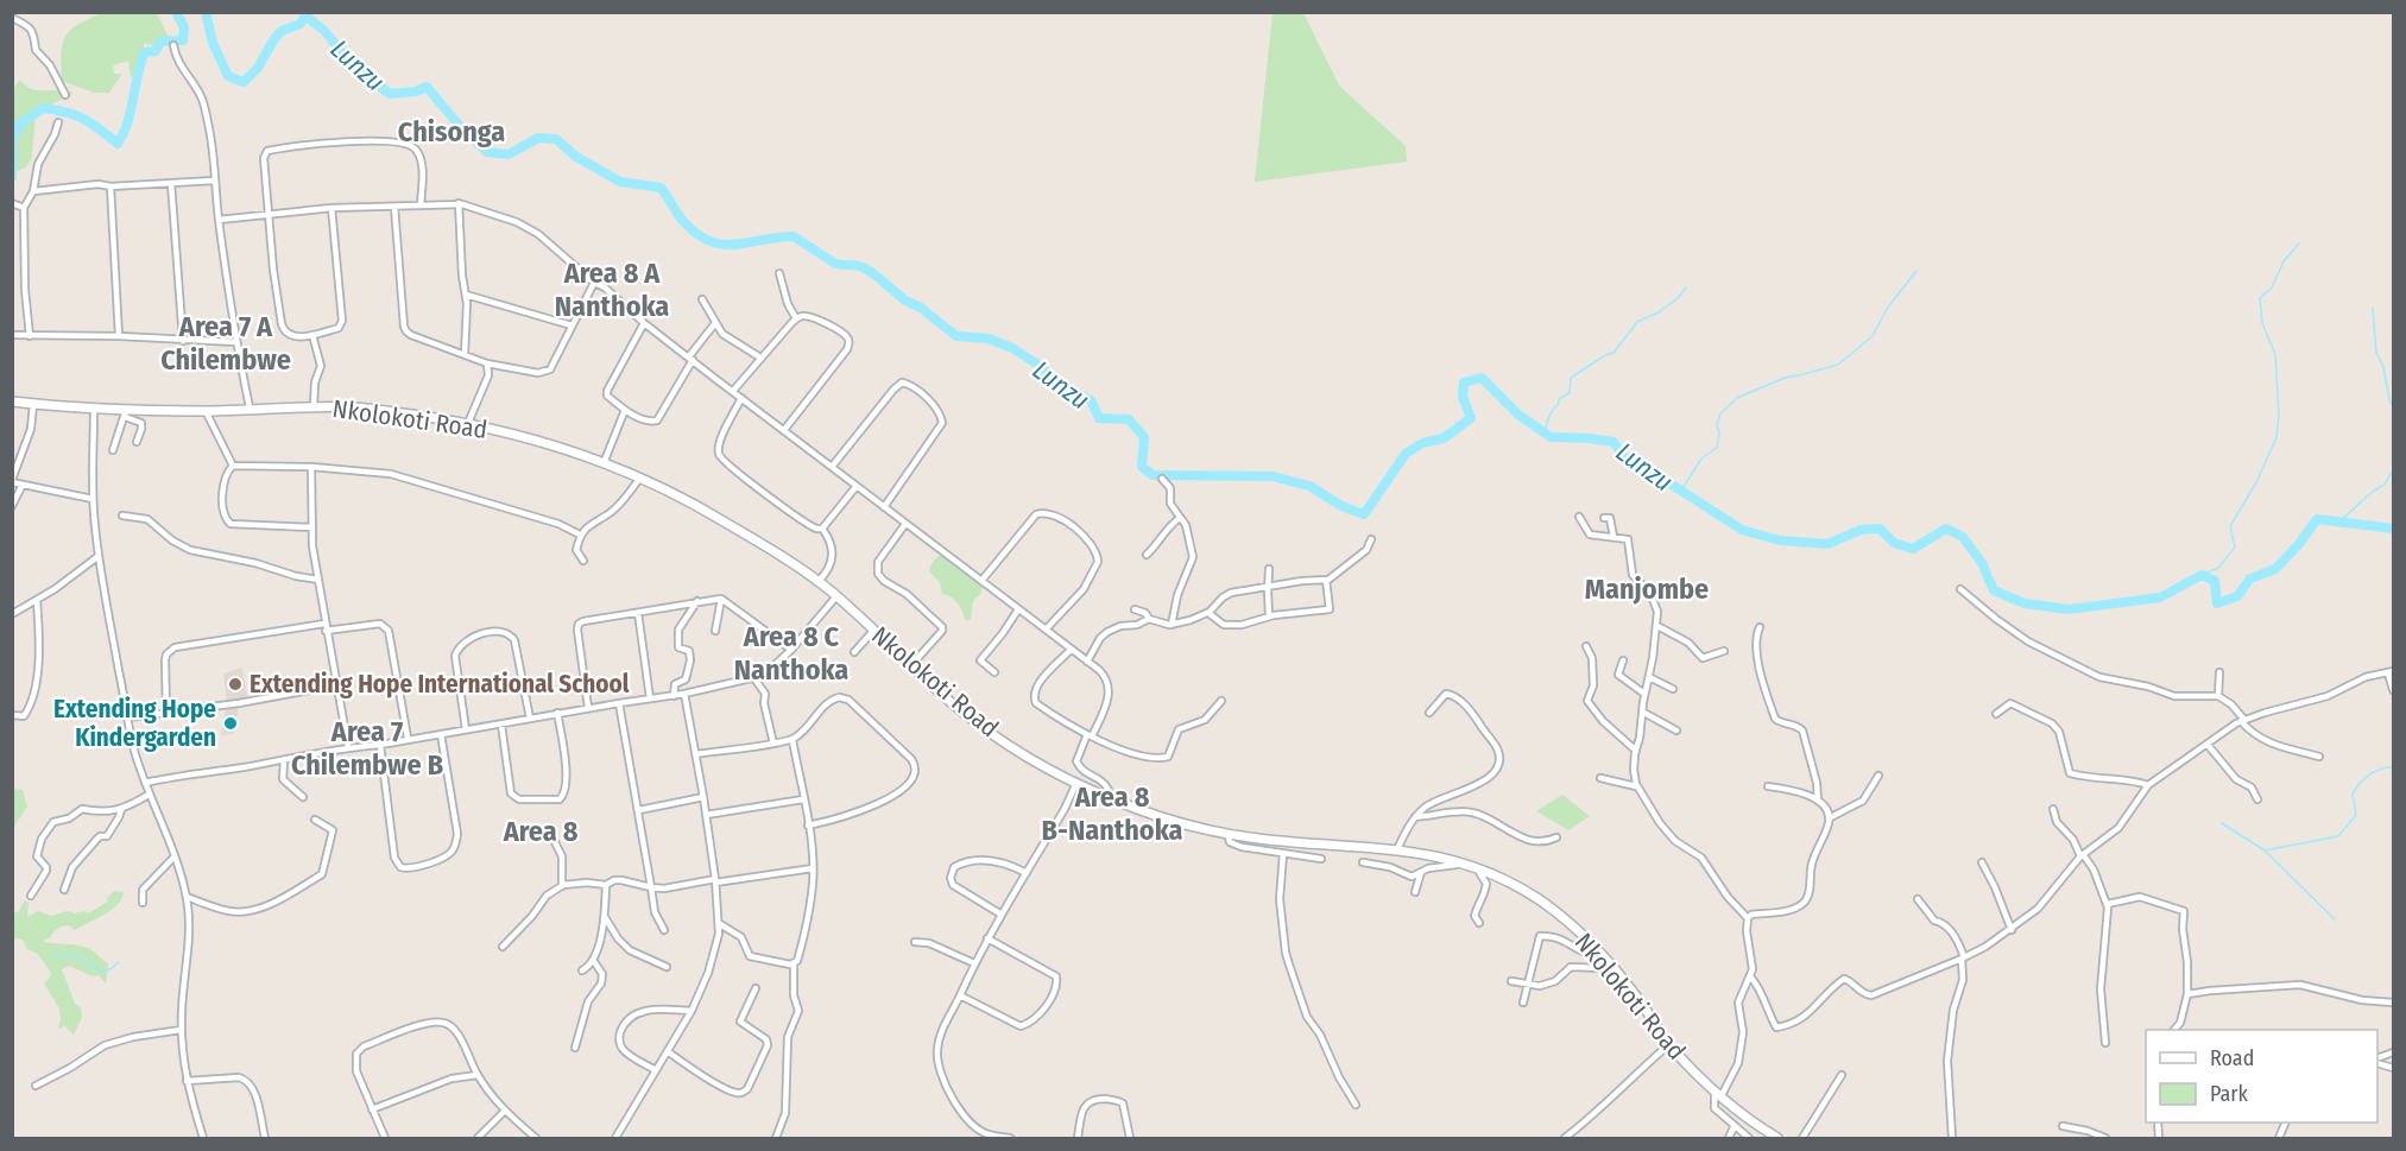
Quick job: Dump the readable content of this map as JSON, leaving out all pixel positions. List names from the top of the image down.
{
  "streets": {
    "main road": ["Nkolokoti Road"]
  },
  "districts": [
    "Chisonga",
    "Area 8 A Nanthoka",
    "Area 7 A Chilembwe",
    "Manjombe",
    "Area 8 C Nanthoka",
    "Area 7 Chilembwe B",
    "Area 8 B-Nanthoka",
    "Area 8"
  ],
  "water": ["Lunzu"],
  "places": ["Extending Hope International School", "Extending Hope Kindergarden"],
  "legend": ["Road", "Park"]
}
